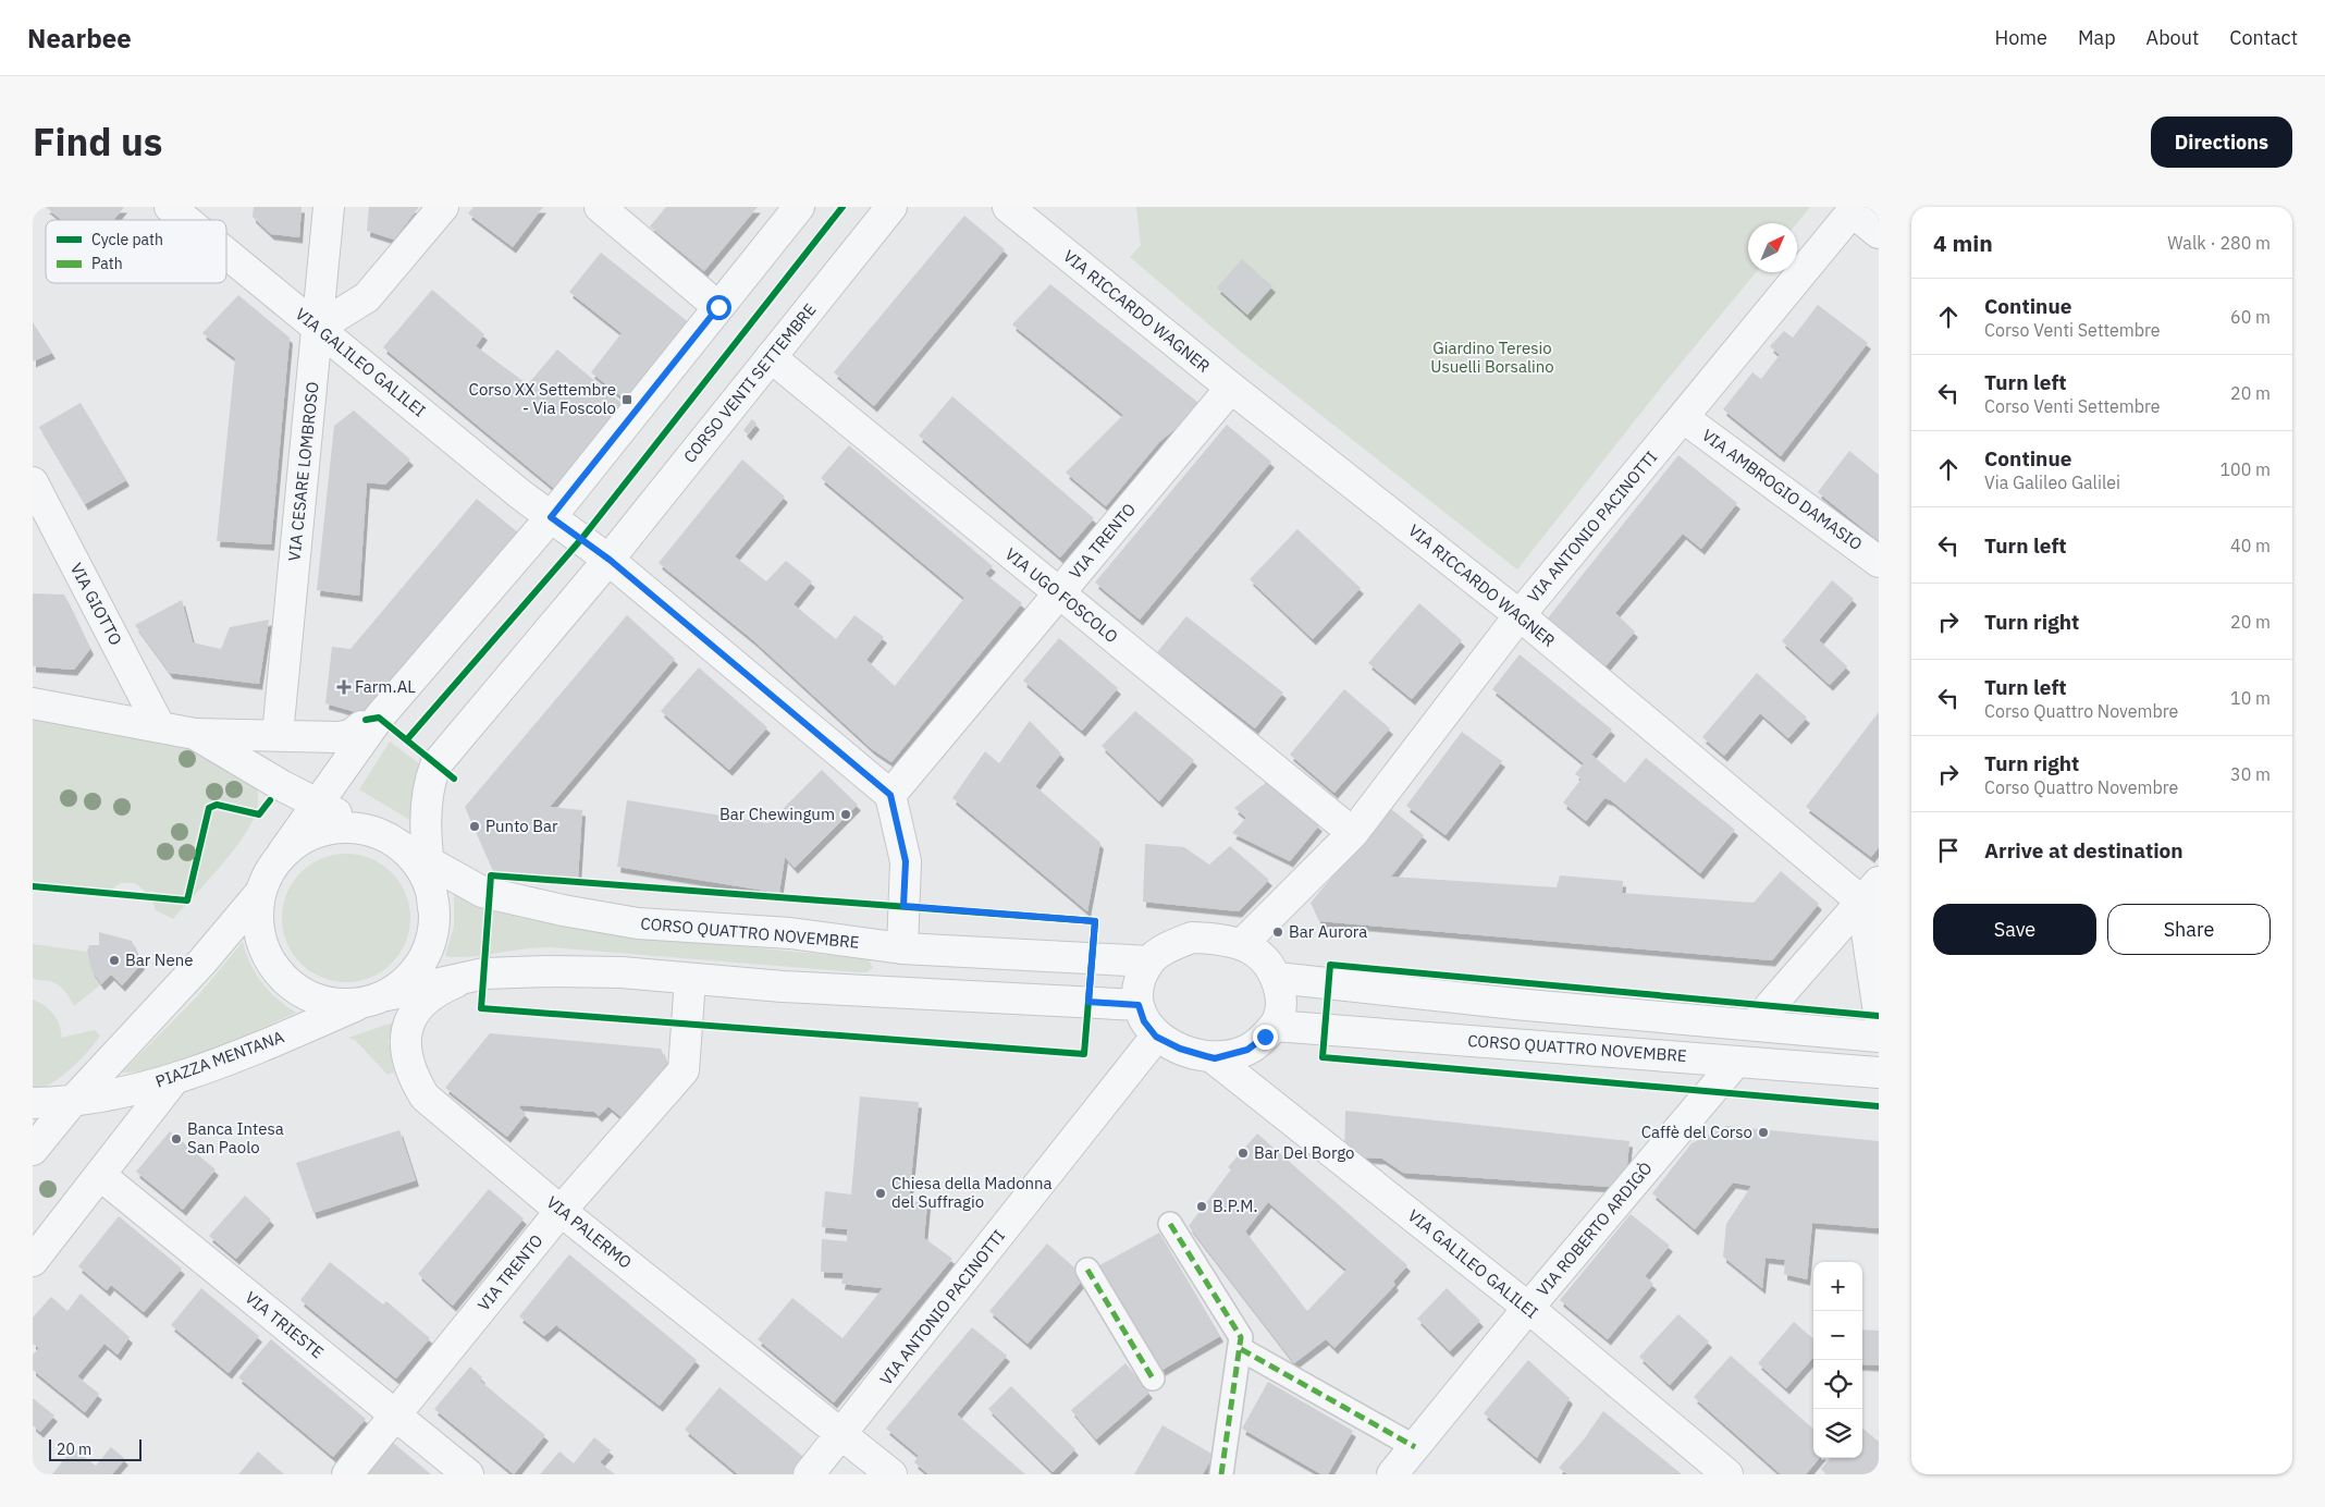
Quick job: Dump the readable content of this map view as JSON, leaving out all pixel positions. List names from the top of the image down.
{
  "streets": {
    "street": [
      "VIA RICCARDO WAGNER",
      "VIA GALILEO GALILEI",
      "CORSO VENTI SETTEMBRE",
      "VIA CESARE LOMBROSO",
      "VIA AMBROGIO DAMASIO",
      "VIA ANTONIO PACINOTTI",
      "VIA TRENTO",
      "VIA UGO FOSCOLO",
      "VIA GIOTTO",
      "CORSO QUATTRO NOVEMBRE",
      "PIAZZA MENTANA",
      "VIA ROBERTO ARDIGÒ",
      "VIA PALERMO",
      "VIA TRIESTE"
    ]
  },
  "crossings": [
    ["VIA RICCARDO WAGNER", "VIA ANTONIO PACINOTTI"],
    ["VIA RICCARDO WAGNER", "VIA TRENTO"],
    ["VIA GALILEO GALILEI", "VIA CESARE LOMBROSO"],
    ["VIA GALILEO GALILEI", "VIA ANTONIO PACINOTTI"],
    ["VIA GALILEO GALILEI", "CORSO QUATTRO NOVEMBRE"],
    ["VIA GALILEO GALILEI", "VIA ROBERTO ARDIGÒ"],
    ["CORSO VENTI SETTEMBRE", "VIA UGO FOSCOLO"],
    ["CORSO VENTI SETTEMBRE", "CORSO QUATTRO NOVEMBRE"],
    ["CORSO VENTI SETTEMBRE", "PIAZZA MENTANA"],
    ["VIA AMBROGIO DAMASIO", "VIA ANTONIO PACINOTTI"],
    ["VIA ANTONIO PACINOTTI", "VIA UGO FOSCOLO"],
    ["VIA ANTONIO PACINOTTI", "CORSO QUATTRO NOVEMBRE"],
    ["VIA ANTONIO PACINOTTI", "VIA PALERMO"],
    ["VIA TRENTO", "VIA UGO FOSCOLO"],
    ["VIA TRENTO", "VIA PALERMO"],
    ["VIA TRENTO", "VIA TRIESTE"],
    ["CORSO QUATTRO NOVEMBRE", "PIAZZA MENTANA"],
    ["CORSO QUATTRO NOVEMBRE", "VIA ROBERTO ARDIGÒ"]
  ],
  "parks": ["Giardino Teresio Usuelli Borsalino"],
  "places": {
    "transit": ["Corso XX Settembre - Via Foscolo"],
    "health": ["Farm.AL"],
    "other": [
      "Bar Chewingum",
      "Punto Bar",
      "Bar Aurora",
      "Bar Nene",
      "Caffè del Corso",
      "Banca Intesa San Paolo",
      "Bar Del Borgo",
      "Chiesa della Madonna del Suffragio",
      "B.P.M."
    ]
  },
  "legend": ["Cycle path", "Path"],
  "scale_bar": "20 m",
  "north": "top right",
  "page": {
    "header": "Nearbee",
    "nav": [
      "Home",
      "Map",
      "About",
      "Contact"
    ],
    "title": "Find us",
    "buttons": [
      "Directions",
      ["Save", "Share"]
    ],
    "heading": ["4 min", "Walk · 280 m"],
    "list": [
      ["Continue", "Corso Venti Settembre", "60 m"],
      ["Turn left", "Corso Venti Settembre", "20 m"],
      ["Continue", "Via Galileo Galilei", "100 m"],
      ["Turn left", "40 m"],
      ["Turn right", "20 m"],
      ["Turn left", "Corso Quattro Novembre", "10 m"],
      ["Turn right", "Corso Quattro Novembre", "30 m"],
      "Arrive at destination"
    ],
    "map_buttons": ["+", "−"],
    "scale": "20 m"
  }
}
